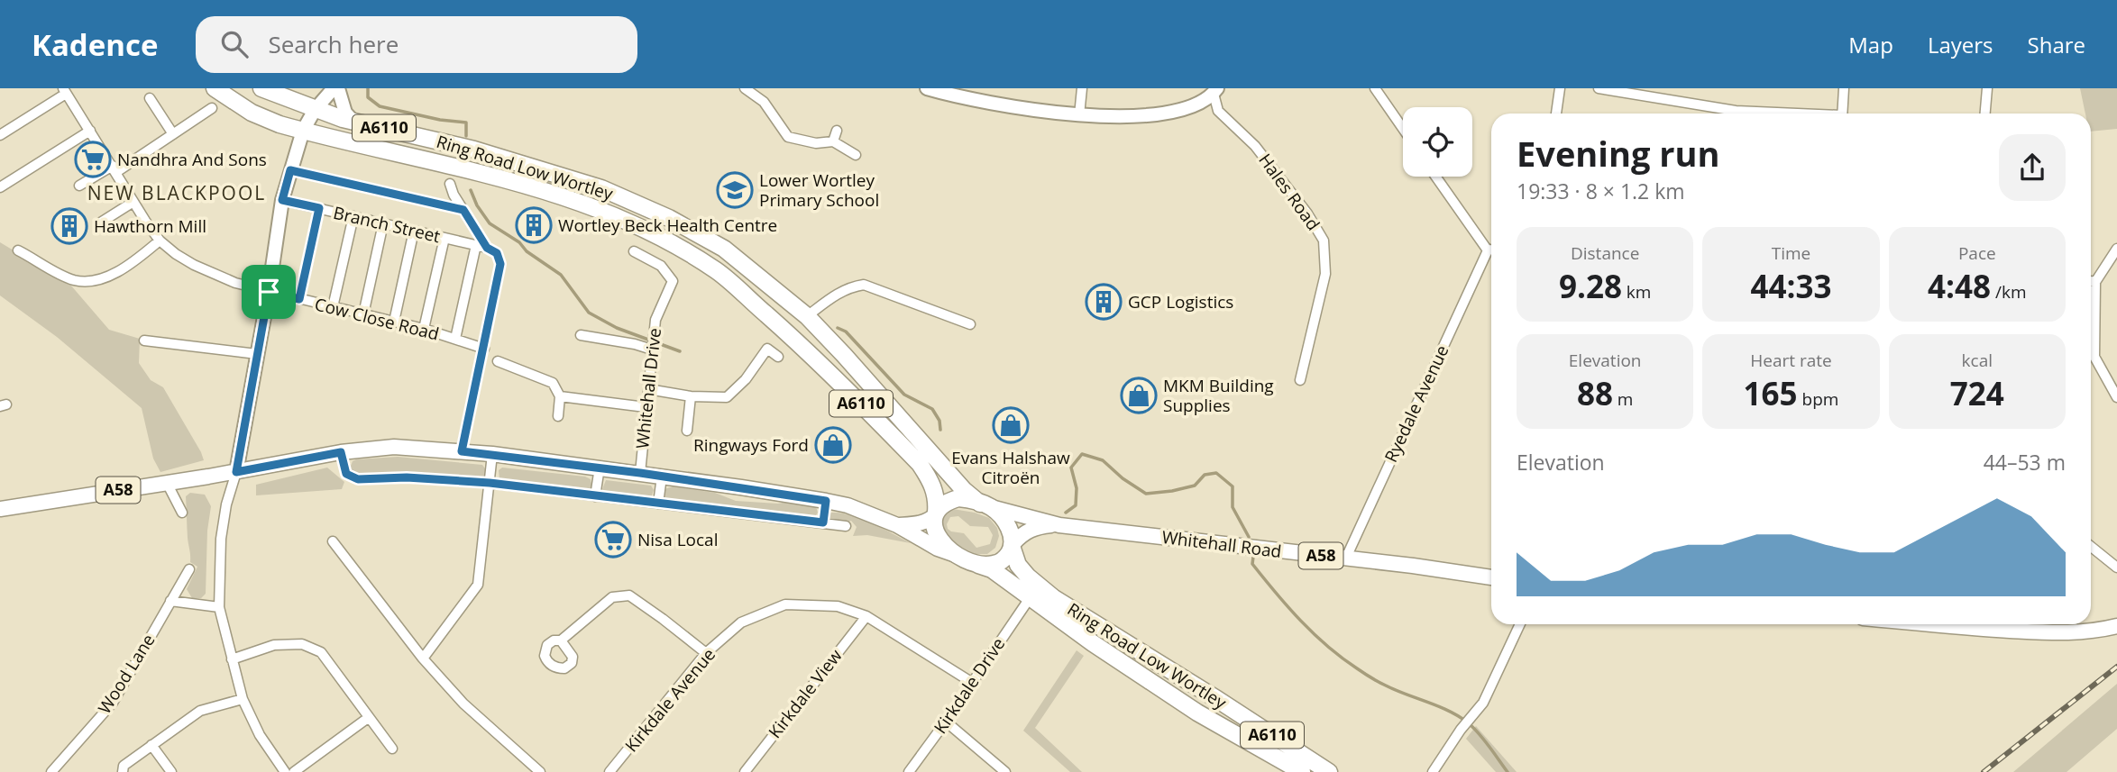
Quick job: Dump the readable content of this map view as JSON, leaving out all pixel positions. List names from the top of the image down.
{
  "streets": {
    "highway": ["A6110", "Ring Road Low Wortley"],
    "main road": ["A58", "Whitehall Road"],
    "street": [
      "Hales Road",
      "Branch Street",
      "Cow Close Road",
      "Whitehall Drive",
      "Ryedale Avenue",
      "Wood Lane",
      "Kirkdale Drive",
      "Kirkdale View",
      "Kirkdale Avenue"
    ]
  },
  "crossings": [
    ["A6110", "Ring Road Low Wortley"],
    ["A6110", "A58"],
    ["A6110", "Whitehall Road"],
    ["Ring Road Low Wortley", "A58"],
    ["Ring Road Low Wortley", "Whitehall Road"],
    ["Ring Road Low Wortley", "Kirkdale Drive"],
    ["Whitehall Drive", "A58"],
    ["Ryedale Avenue", "Whitehall Road"],
    ["A58", "Whitehall Road"],
    ["Kirkdale Drive", "Kirkdale Avenue"],
    ["Kirkdale View", "Kirkdale Avenue"]
  ],
  "districts": ["NEW BLACKPOOL"],
  "places": {
    "supermarket": ["Nandhra And Sons", "Nisa Local"],
    "school or university": ["Lower Wortley Primary School"],
    "building": ["Wortley Beck Health Centre", "Hawthorn Mill", "GCP Logistics"],
    "shop": ["MKM Building Supplies", "Evans Halshaw Citroën", "Ringways Ford"]
  },
  "page": {
    "header": "Kadence",
    "search": "Search here",
    "nav": ["Map", "Layers", "Share"],
    "heading": ["Evening run", "19:33 · 8 × 1.2 km"],
    "stats": [
      ["Distance", "9.28 km"],
      ["Time", "44:33"],
      ["Pace", "4:48 /km"],
      ["Elevation", "88 m"],
      ["Heart rate", "165 bpm"],
      ["kcal", "724"]
    ],
    "chart": ["Elevation", "44–53 m"]
  }
}
